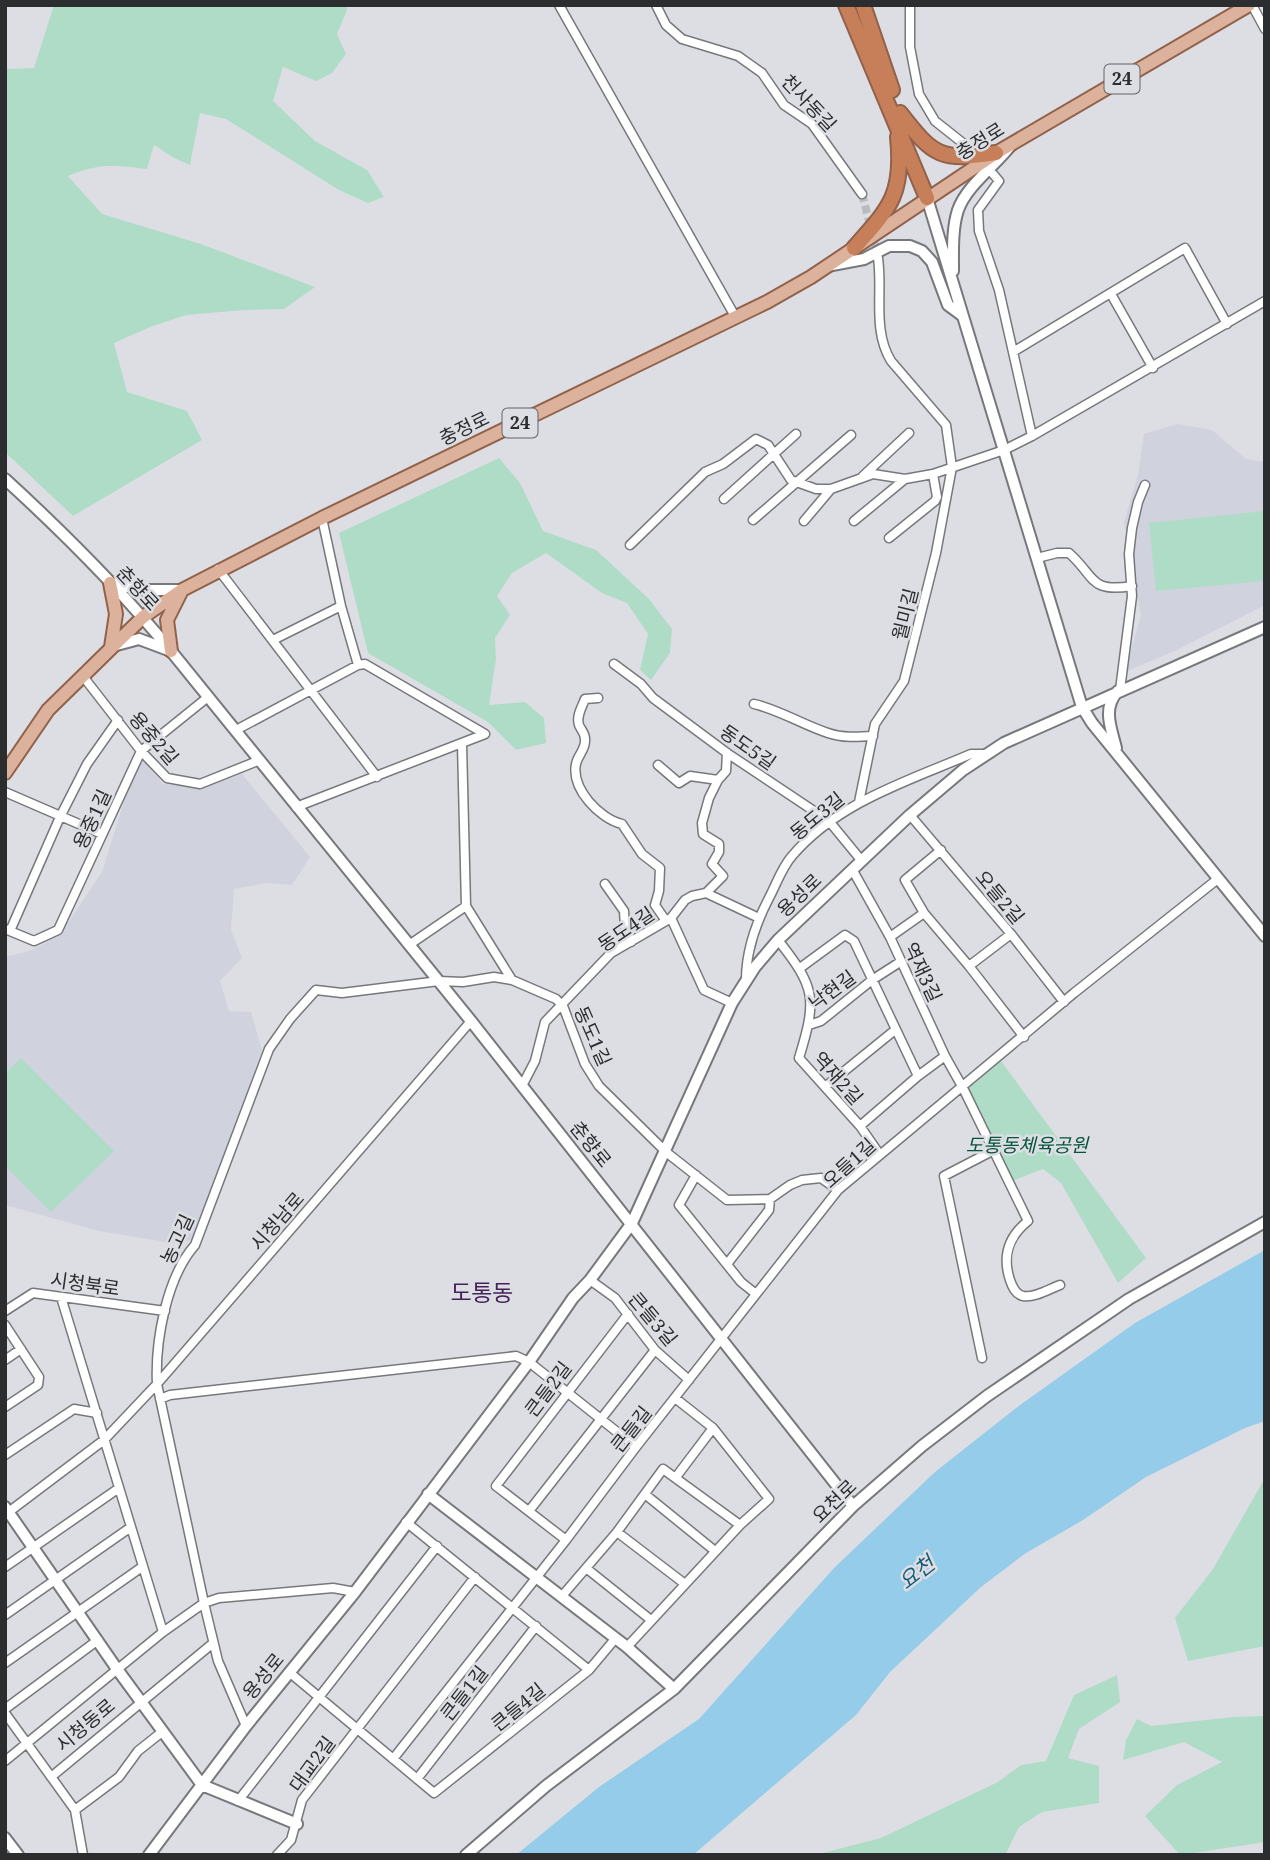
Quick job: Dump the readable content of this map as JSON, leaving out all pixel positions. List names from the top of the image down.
{
  "streets": {
    "main road": ["24", "충정로"],
    "street": [
      "천사동길",
      "춘향로",
      "월미길",
      "용중2길",
      "동도5길",
      "동도3길",
      "용중1길",
      "용성로",
      "오들2길",
      "동도4길",
      "역재3길",
      "낙현길",
      "동도1길",
      "역재2길",
      "오들1길",
      "시청남로",
      "농고길",
      "시청북로",
      "큰들3길",
      "큰들2길",
      "큰들길",
      "요천로",
      "큰들1길",
      "큰들4길",
      "시청동로",
      "대교2길"
    ]
  },
  "crossings": [
    ["충정로", "춘향로"],
    ["충정로", "용중2길"],
    ["춘향로", "용중2길"],
    ["춘향로", "용중1길"],
    ["춘향로", "용성로"],
    ["춘향로", "동도4길"],
    ["춘향로", "오들1길"],
    ["춘향로", "시청남로"],
    ["춘향로", "농고길"],
    ["춘향로", "큰들길"],
    ["춘향로", "요천로"],
    ["월미길", "동도3길"],
    ["용중2길", "용중1길"],
    ["동도5길", "동도3길"],
    ["동도5길", "용성로"],
    ["동도3길", "용성로"],
    ["용성로", "오들2길"],
    ["용성로", "역재3길"],
    ["용성로", "동도1길"],
    ["용성로", "역재2길"],
    ["용성로", "농고길"],
    ["용성로", "큰들3길"],
    ["용성로", "시청동로"],
    ["오들2길", "오들1길"],
    ["동도4길", "동도1길"],
    ["역재3길", "오들1길"],
    ["낙현길", "역재2길"],
    ["동도1길", "농고길"],
    ["역재2길", "오들1길"],
    ["오들1길", "큰들길"],
    ["시청남로", "농고길"],
    ["시청남로", "시청동로"],
    ["농고길", "시청북로"],
    ["농고길", "시청동로"],
    ["큰들3길", "큰들2길"],
    ["큰들3길", "큰들길"],
    ["큰들2길", "큰들길"],
    ["큰들1길", "큰들4길"]
  ],
  "districts": ["도통동"],
  "water": ["요천"],
  "parks": ["도통동체육공원"]
}
